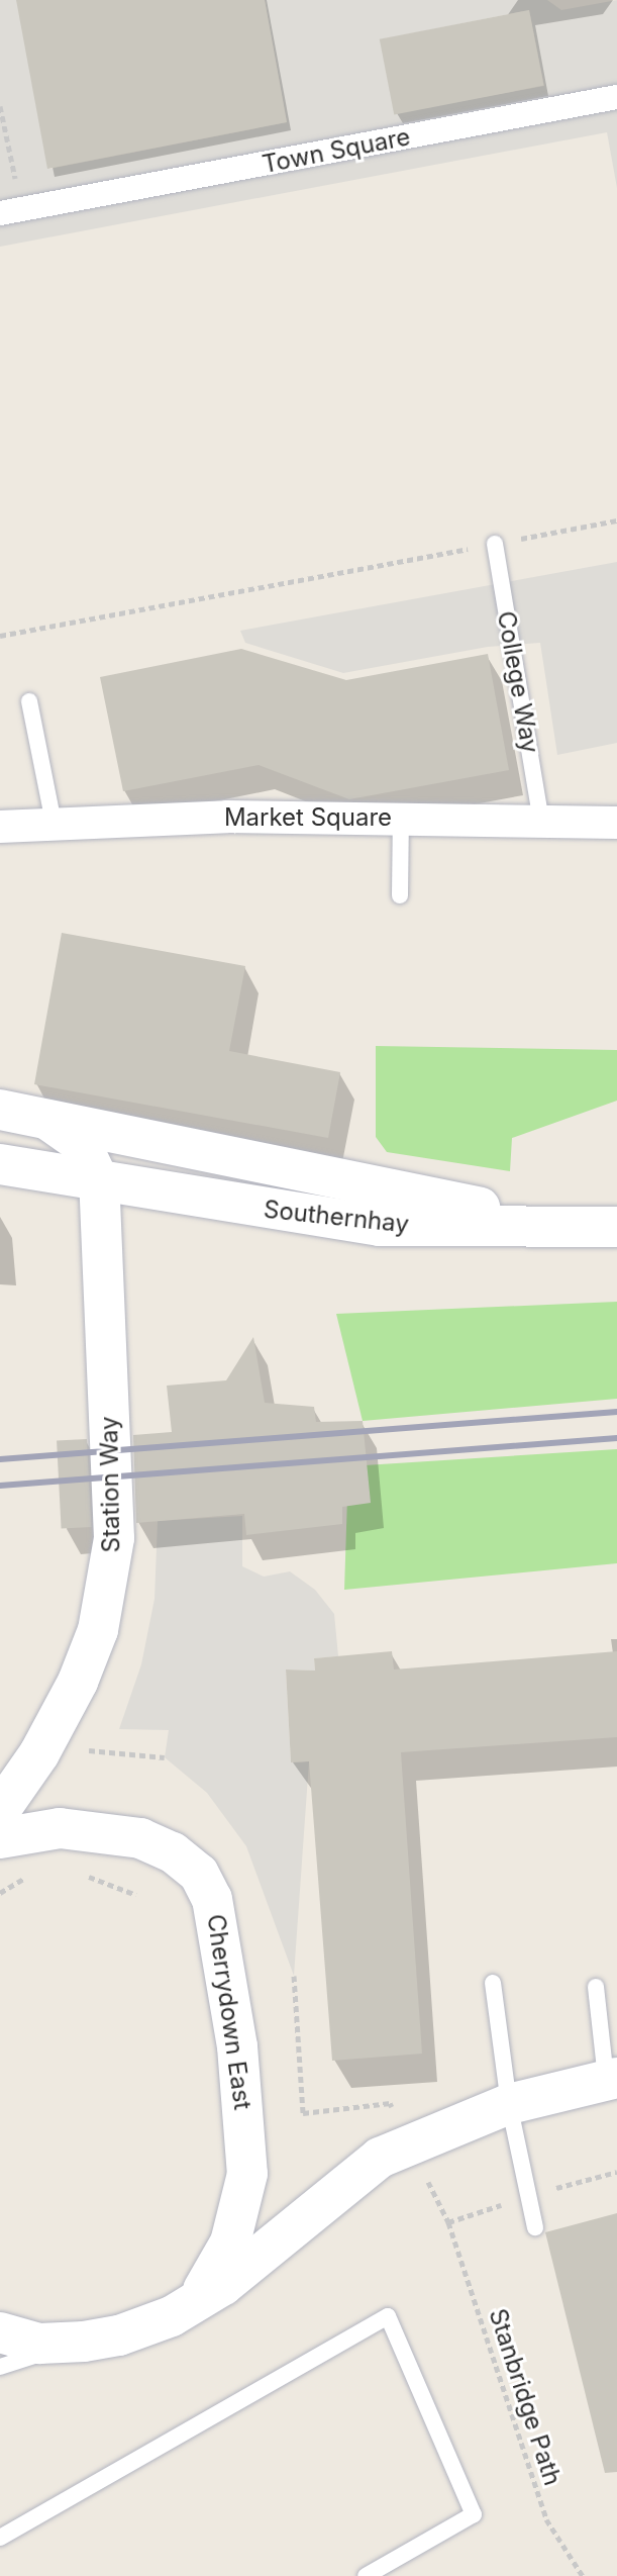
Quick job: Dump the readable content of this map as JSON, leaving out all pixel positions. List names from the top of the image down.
{
  "streets": {
    "street": [
      "Town Square",
      "Market Square",
      "Southernhay",
      "Station Way",
      "Cherrydown East"
    ],
    "lane": ["College Way"],
    "path": ["Stanbridge Path"]
  },
  "crossings": [
    ["College Way", "Market Square"],
    ["Southernhay", "Station Way"]
  ]
}
